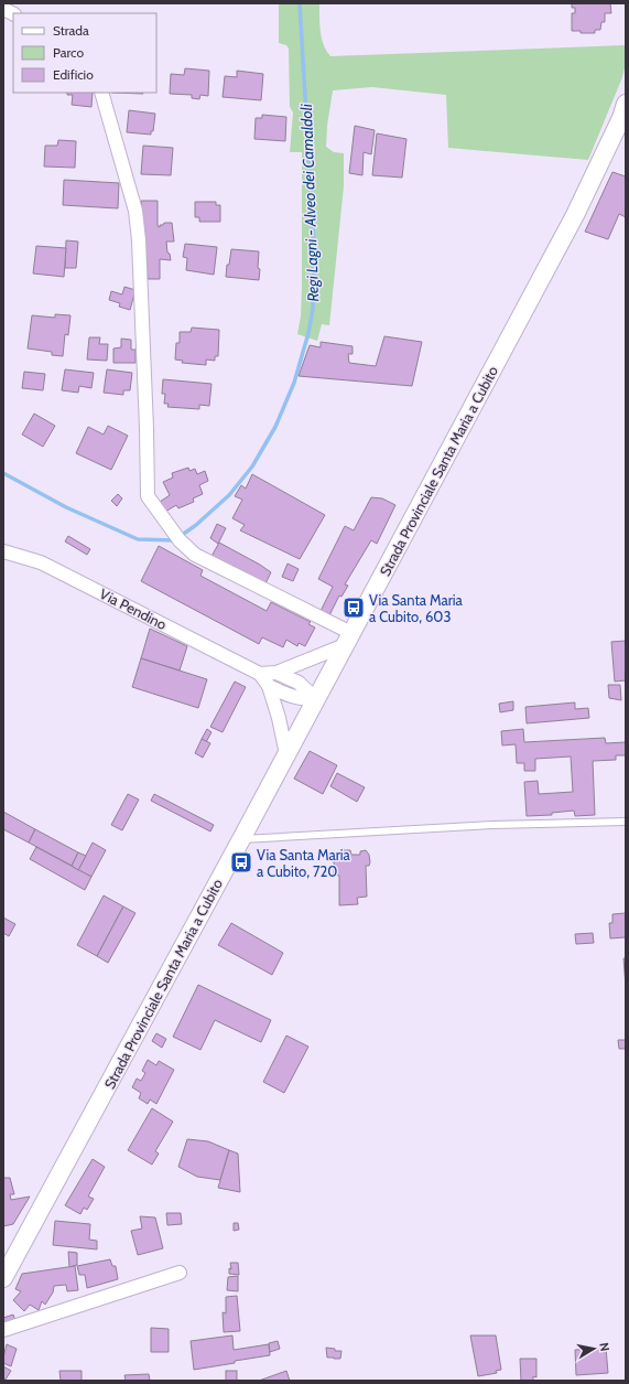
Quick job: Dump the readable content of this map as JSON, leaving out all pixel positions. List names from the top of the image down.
{
  "streets": {
    "main road": ["Strada Provinciale Santa Maria a Cubito"],
    "street": ["Via Pendino"]
  },
  "crossings": [
    ["Strada Provinciale Santa Maria a Cubito", "Via Pendino"]
  ],
  "water": ["Regi Lagni - Alveo dei Camaldoli"],
  "places": {
    "bus stop": ["Via Santa Maria a Cubito, 603", "Via Santa Maria a Cubito, 720"]
  },
  "legend": ["Strada", "Parco", "Edificio"],
  "north": "right"
}
